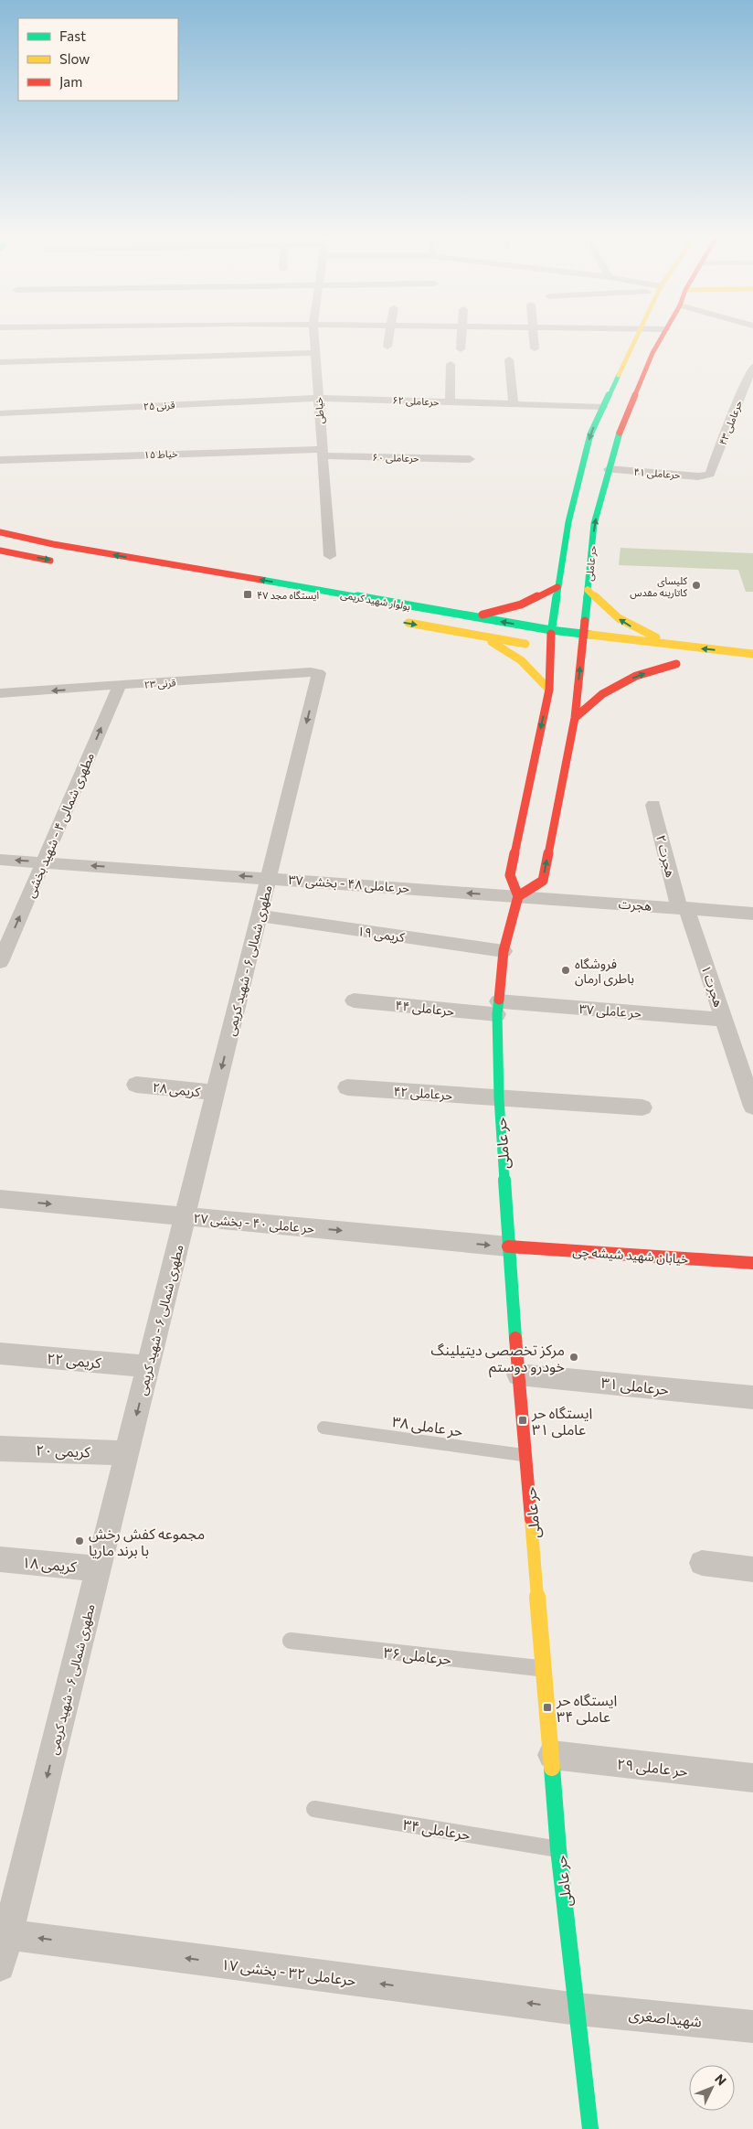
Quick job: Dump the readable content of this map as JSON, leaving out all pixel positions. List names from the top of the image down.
{
  "streets": {
    "main road": ["حر عاملی", "بولوار شهید کریمی", "خیابان شهید شیشه چی"],
    "street": [
      "حرعاملی ۶۲",
      "قرنی ۲۵",
      "خیاطی",
      "حرعاملی ۴۳",
      "خیاط ۱۵",
      "حرعاملی ۶۰",
      "حرعاملی ۴۱",
      "قرنی ۲۳",
      "مطهری شمالی ۴ - شهید بخشی",
      "هجرت ۲",
      "حر عاملی ۴۸ - بخشی ۳۷",
      "هجرت",
      "کریمی ۱۹",
      "مطهری شمالی ۶ - شهید کریمی",
      "هجرت ۱",
      "حرعاملی ۴۴",
      "حر عاملی ۳۷",
      "کریمی ۲۸",
      "حرعاملی ۴۲",
      "حر عاملی ۴۰ - بخشی ۲۷",
      "کریمی ۲۲",
      "حرعاملی ۳۱",
      "کریمی ۲۰",
      "کریمی ۱۸",
      "حر عاملی ۲۹",
      "حرعاملی ۳۲ - بخشی ۱۷",
      "شهیداصغری"
    ],
    "lane": ["حر عاملی ۳۸", "حرعاملی ۳۶", "حرعاملی ۳۴"]
  },
  "crossings": [
    ["حرعاملی ۶۲", "قرنی ۲۵"],
    ["حرعاملی ۶۲", "خیاطی"],
    ["قرنی ۲۵", "خیاطی"],
    ["خیاطی", "خیاط ۱۵"],
    ["خیاطی", "حرعاملی ۶۰"],
    ["حرعاملی ۴۳", "حرعاملی ۴۱"],
    ["خیاط ۱۵", "حرعاملی ۶۰"],
    ["حرعاملی ۴۱", "حر عاملی"],
    ["حر عاملی", "بولوار شهید کریمی"],
    ["حر عاملی", "حر عاملی ۴۸ - بخشی ۳۷"],
    ["حر عاملی", "هجرت"],
    ["حر عاملی", "کریمی ۱۹"],
    ["حر عاملی", "حرعاملی ۴۴"],
    ["حر عاملی", "حر عاملی ۳۷"],
    ["حر عاملی", "حرعاملی ۴۲"],
    ["حر عاملی", "حر عاملی ۴۰ - بخشی ۲۷"],
    ["حر عاملی", "خیابان شهید شیشه چی"],
    ["حر عاملی", "حرعاملی ۳۱"],
    ["حر عاملی", "حر عاملی ۳۸"],
    ["حر عاملی", "حرعاملی ۳۶"],
    ["حر عاملی", "حر عاملی ۲۹"],
    ["حر عاملی", "حرعاملی ۳۴"],
    ["حر عاملی", "حرعاملی ۳۲ - بخشی ۱۷"],
    ["حر عاملی", "شهیداصغری"],
    ["قرنی ۲۳", "مطهری شمالی ۴ - شهید بخشی"],
    ["قرنی ۲۳", "مطهری شمالی ۶ - شهید کریمی"],
    ["مطهری شمالی ۴ - شهید بخشی", "حر عاملی ۴۸ - بخشی ۳۷"],
    ["هجرت ۲", "هجرت"],
    ["هجرت ۲", "هجرت ۱"],
    ["حر عاملی ۴۸ - بخشی ۳۷", "هجرت"],
    ["حر عاملی ۴۸ - بخشی ۳۷", "مطهری شمالی ۶ - شهید کریمی"],
    ["هجرت", "هجرت ۱"],
    ["کریمی ۱۹", "مطهری شمالی ۶ - شهید کریمی"],
    ["مطهری شمالی ۶ - شهید کریمی", "کریمی ۲۸"],
    ["مطهری شمالی ۶ - شهید کریمی", "حر عاملی ۴۰ - بخشی ۲۷"],
    ["مطهری شمالی ۶ - شهید کریمی", "کریمی ۲۲"],
    ["مطهری شمالی ۶ - شهید کریمی", "کریمی ۲۰"],
    ["مطهری شمالی ۶ - شهید کریمی", "کریمی ۱۸"],
    ["مطهری شمالی ۶ - شهید کریمی", "حرعاملی ۳۲ - بخشی ۱۷"],
    ["هجرت ۱", "حر عاملی ۳۷"],
    ["حرعاملی ۴۴", "حر عاملی ۳۷"],
    ["حر عاملی ۴۰ - بخشی ۲۷", "خیابان شهید شیشه چی"],
    ["حرعاملی ۳۲ - بخشی ۱۷", "شهیداصغری"]
  ],
  "one_way": [
    "قرنی ۲۳",
    "مطهری شمالی ۴ - شهید بخشی",
    "حر عاملی ۴۸ - بخشی ۳۷",
    "مطهری شمالی ۶ - شهید کریمی",
    "حر عاملی ۴۰ - بخشی ۲۷",
    "حرعاملی ۳۲ - بخشی ۱۷"
  ],
  "places": {
    "other": [
      "کلیسای کاتارینه مقدس",
      "فروشگاه باطری ارمان",
      "مرکز تخصصی دیتیلینگ خودرو دوستم",
      "مجموعه کفش رخش با برند ماریا"
    ],
    "transit": ["ایستگاه مجد ۴۷", "ایستگاه حر عاملی ۳۱", "ایستگاه حر عاملی ۳۴"]
  },
  "legend": ["Fast", "Slow", "Jam"],
  "north": "top right"
}
